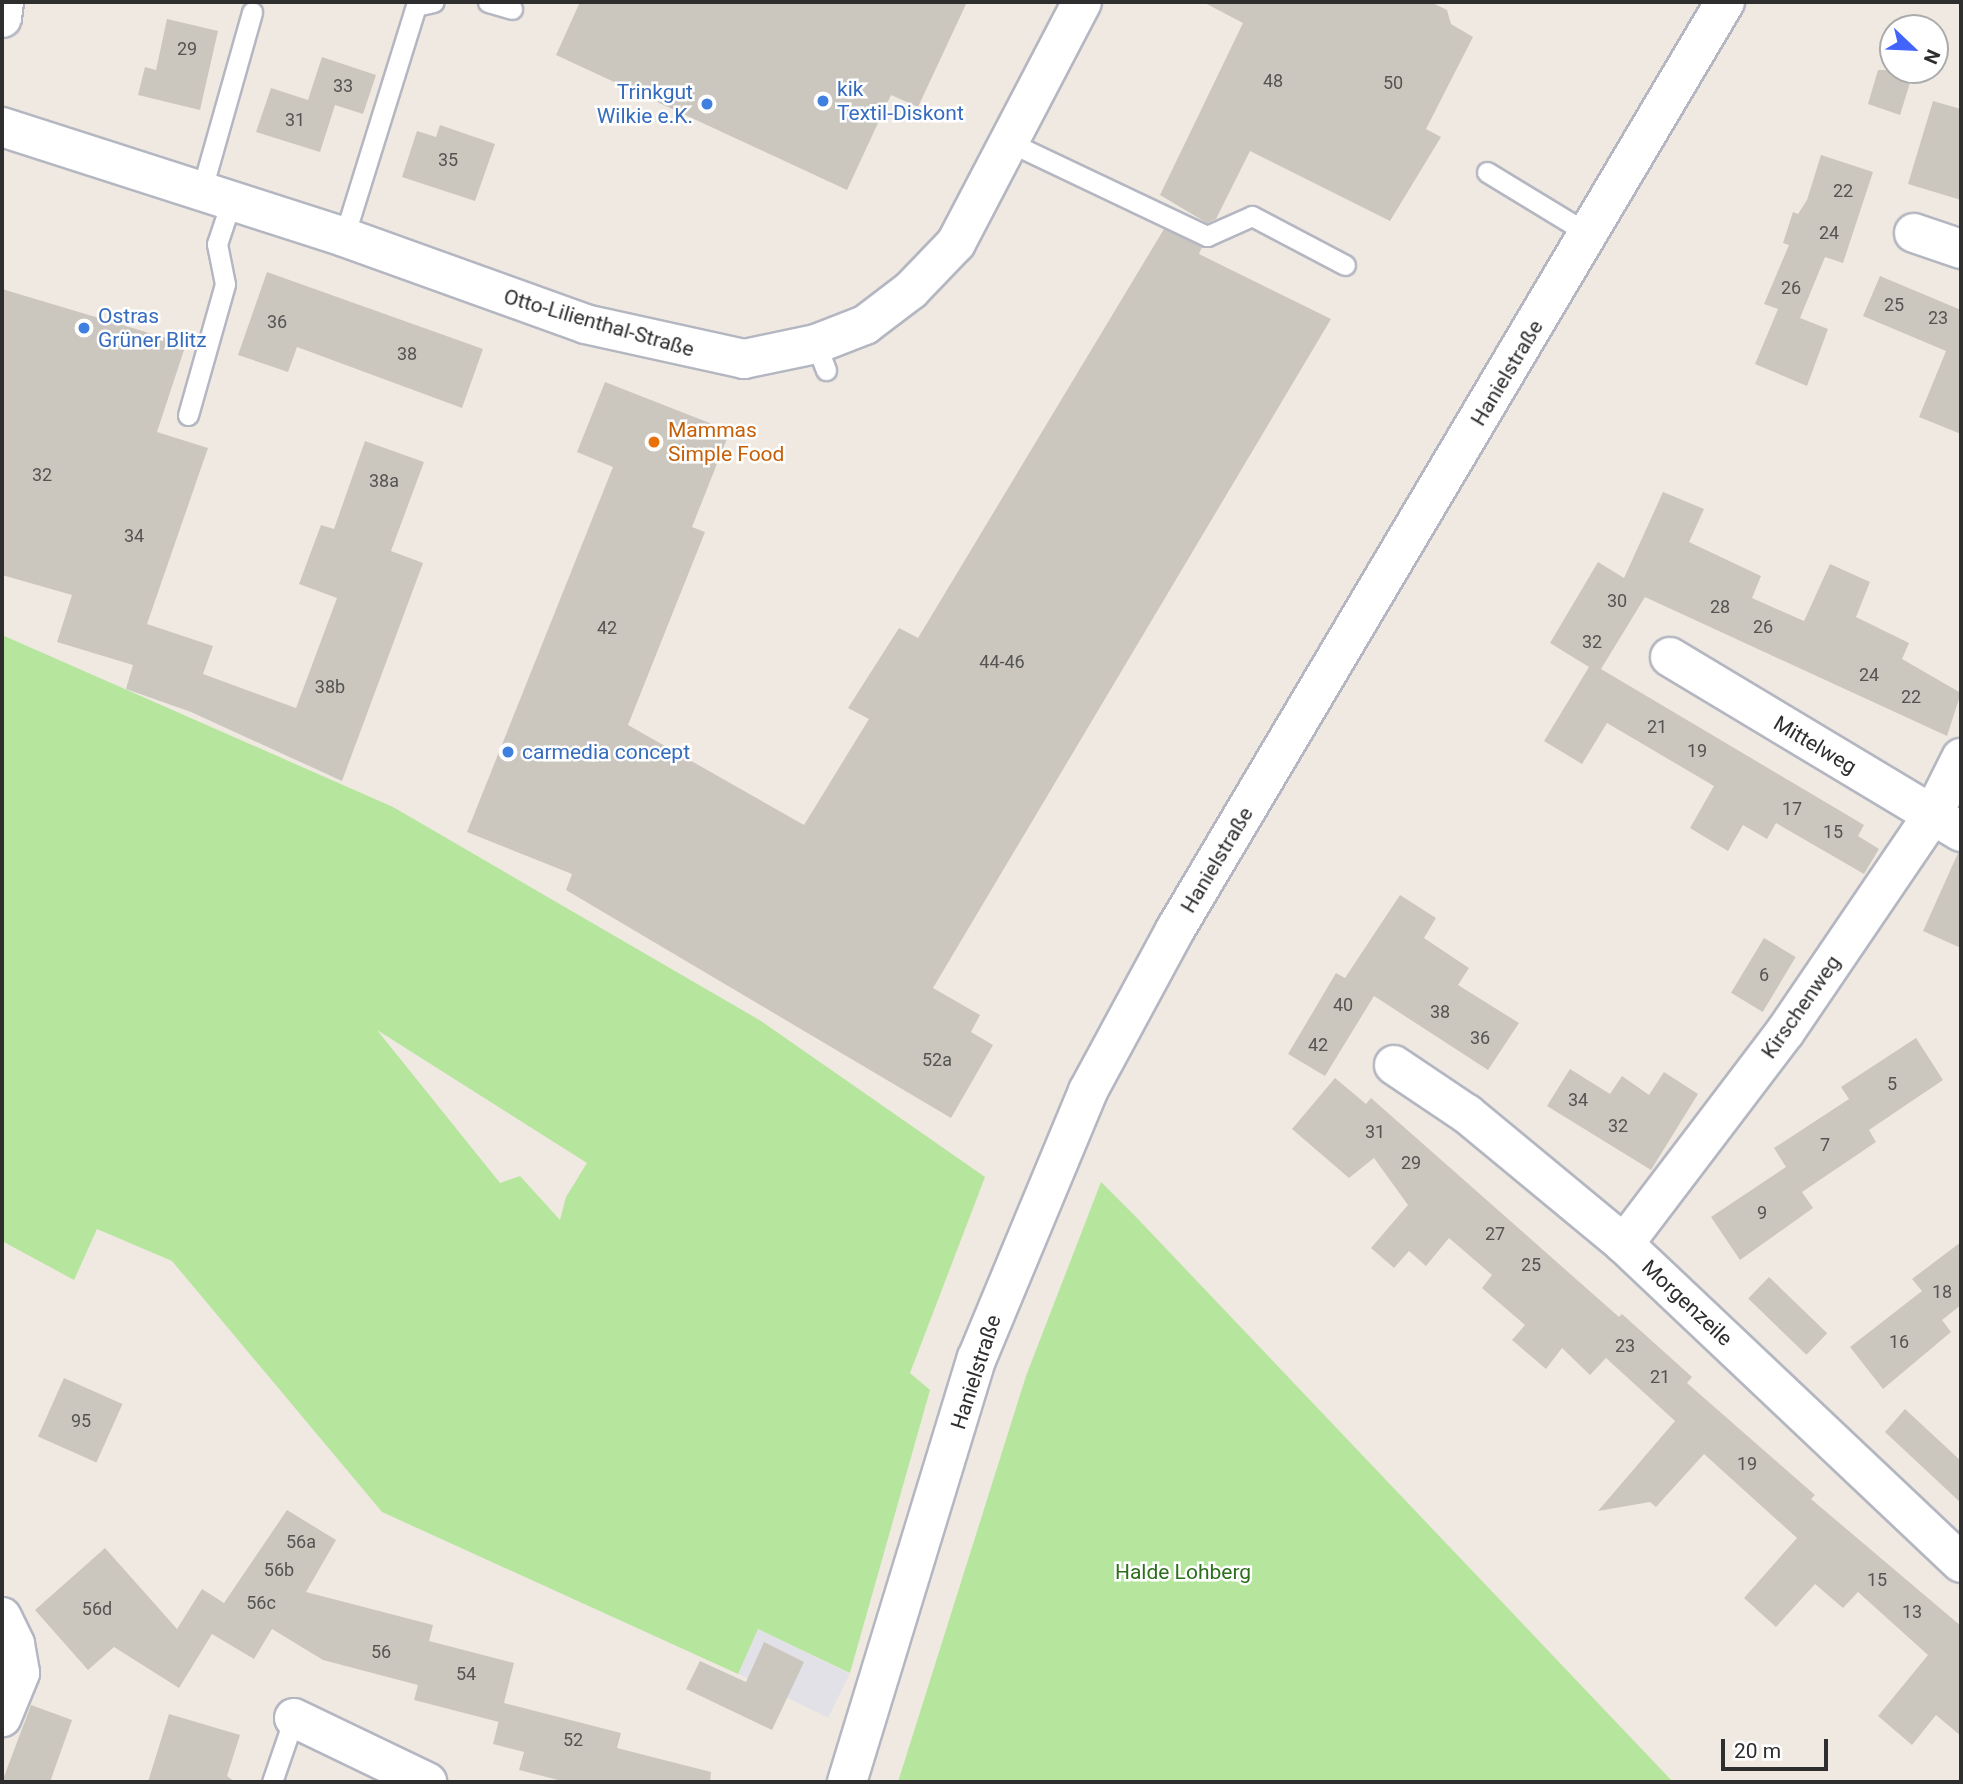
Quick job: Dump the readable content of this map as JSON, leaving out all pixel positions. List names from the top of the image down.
{
  "streets": {
    "street": [
      "Otto-Lilienthal-Straße",
      "Hanielstraße",
      "Mittelweg",
      "Kirschenweg",
      "Morgenzeile"
    ]
  },
  "crossings": [
    ["Mittelweg", "Kirschenweg"],
    ["Kirschenweg", "Morgenzeile"]
  ],
  "parks": ["Halde Lohberg"],
  "places": [
    "kik Textil-Diskont",
    "Trinkgut Wilkie e.K.",
    "Ostras Grüner Blitz",
    "Mammas Simple Food",
    "carmedia concept"
  ],
  "house_numbers": [
    "29",
    "48",
    "50",
    "33",
    "31",
    "35",
    "22",
    "24",
    "26",
    "25",
    "23",
    "36",
    "38",
    "32",
    "38a",
    "34",
    "30",
    "28",
    "26",
    "42",
    "32",
    "44-46",
    "24",
    "38b",
    "22",
    "21",
    "19",
    "17",
    "15",
    "6",
    "40",
    "38",
    "36",
    "42",
    "52a",
    "5",
    "34",
    "32",
    "31",
    "7",
    "29",
    "9",
    "27",
    "25",
    "18",
    "16",
    "23",
    "21",
    "95",
    "19",
    "56a",
    "56b",
    "15",
    "56c",
    "56d",
    "13",
    "56",
    "54",
    "52"
  ],
  "scale_bar": "20 m",
  "north": "bottom right"
}
